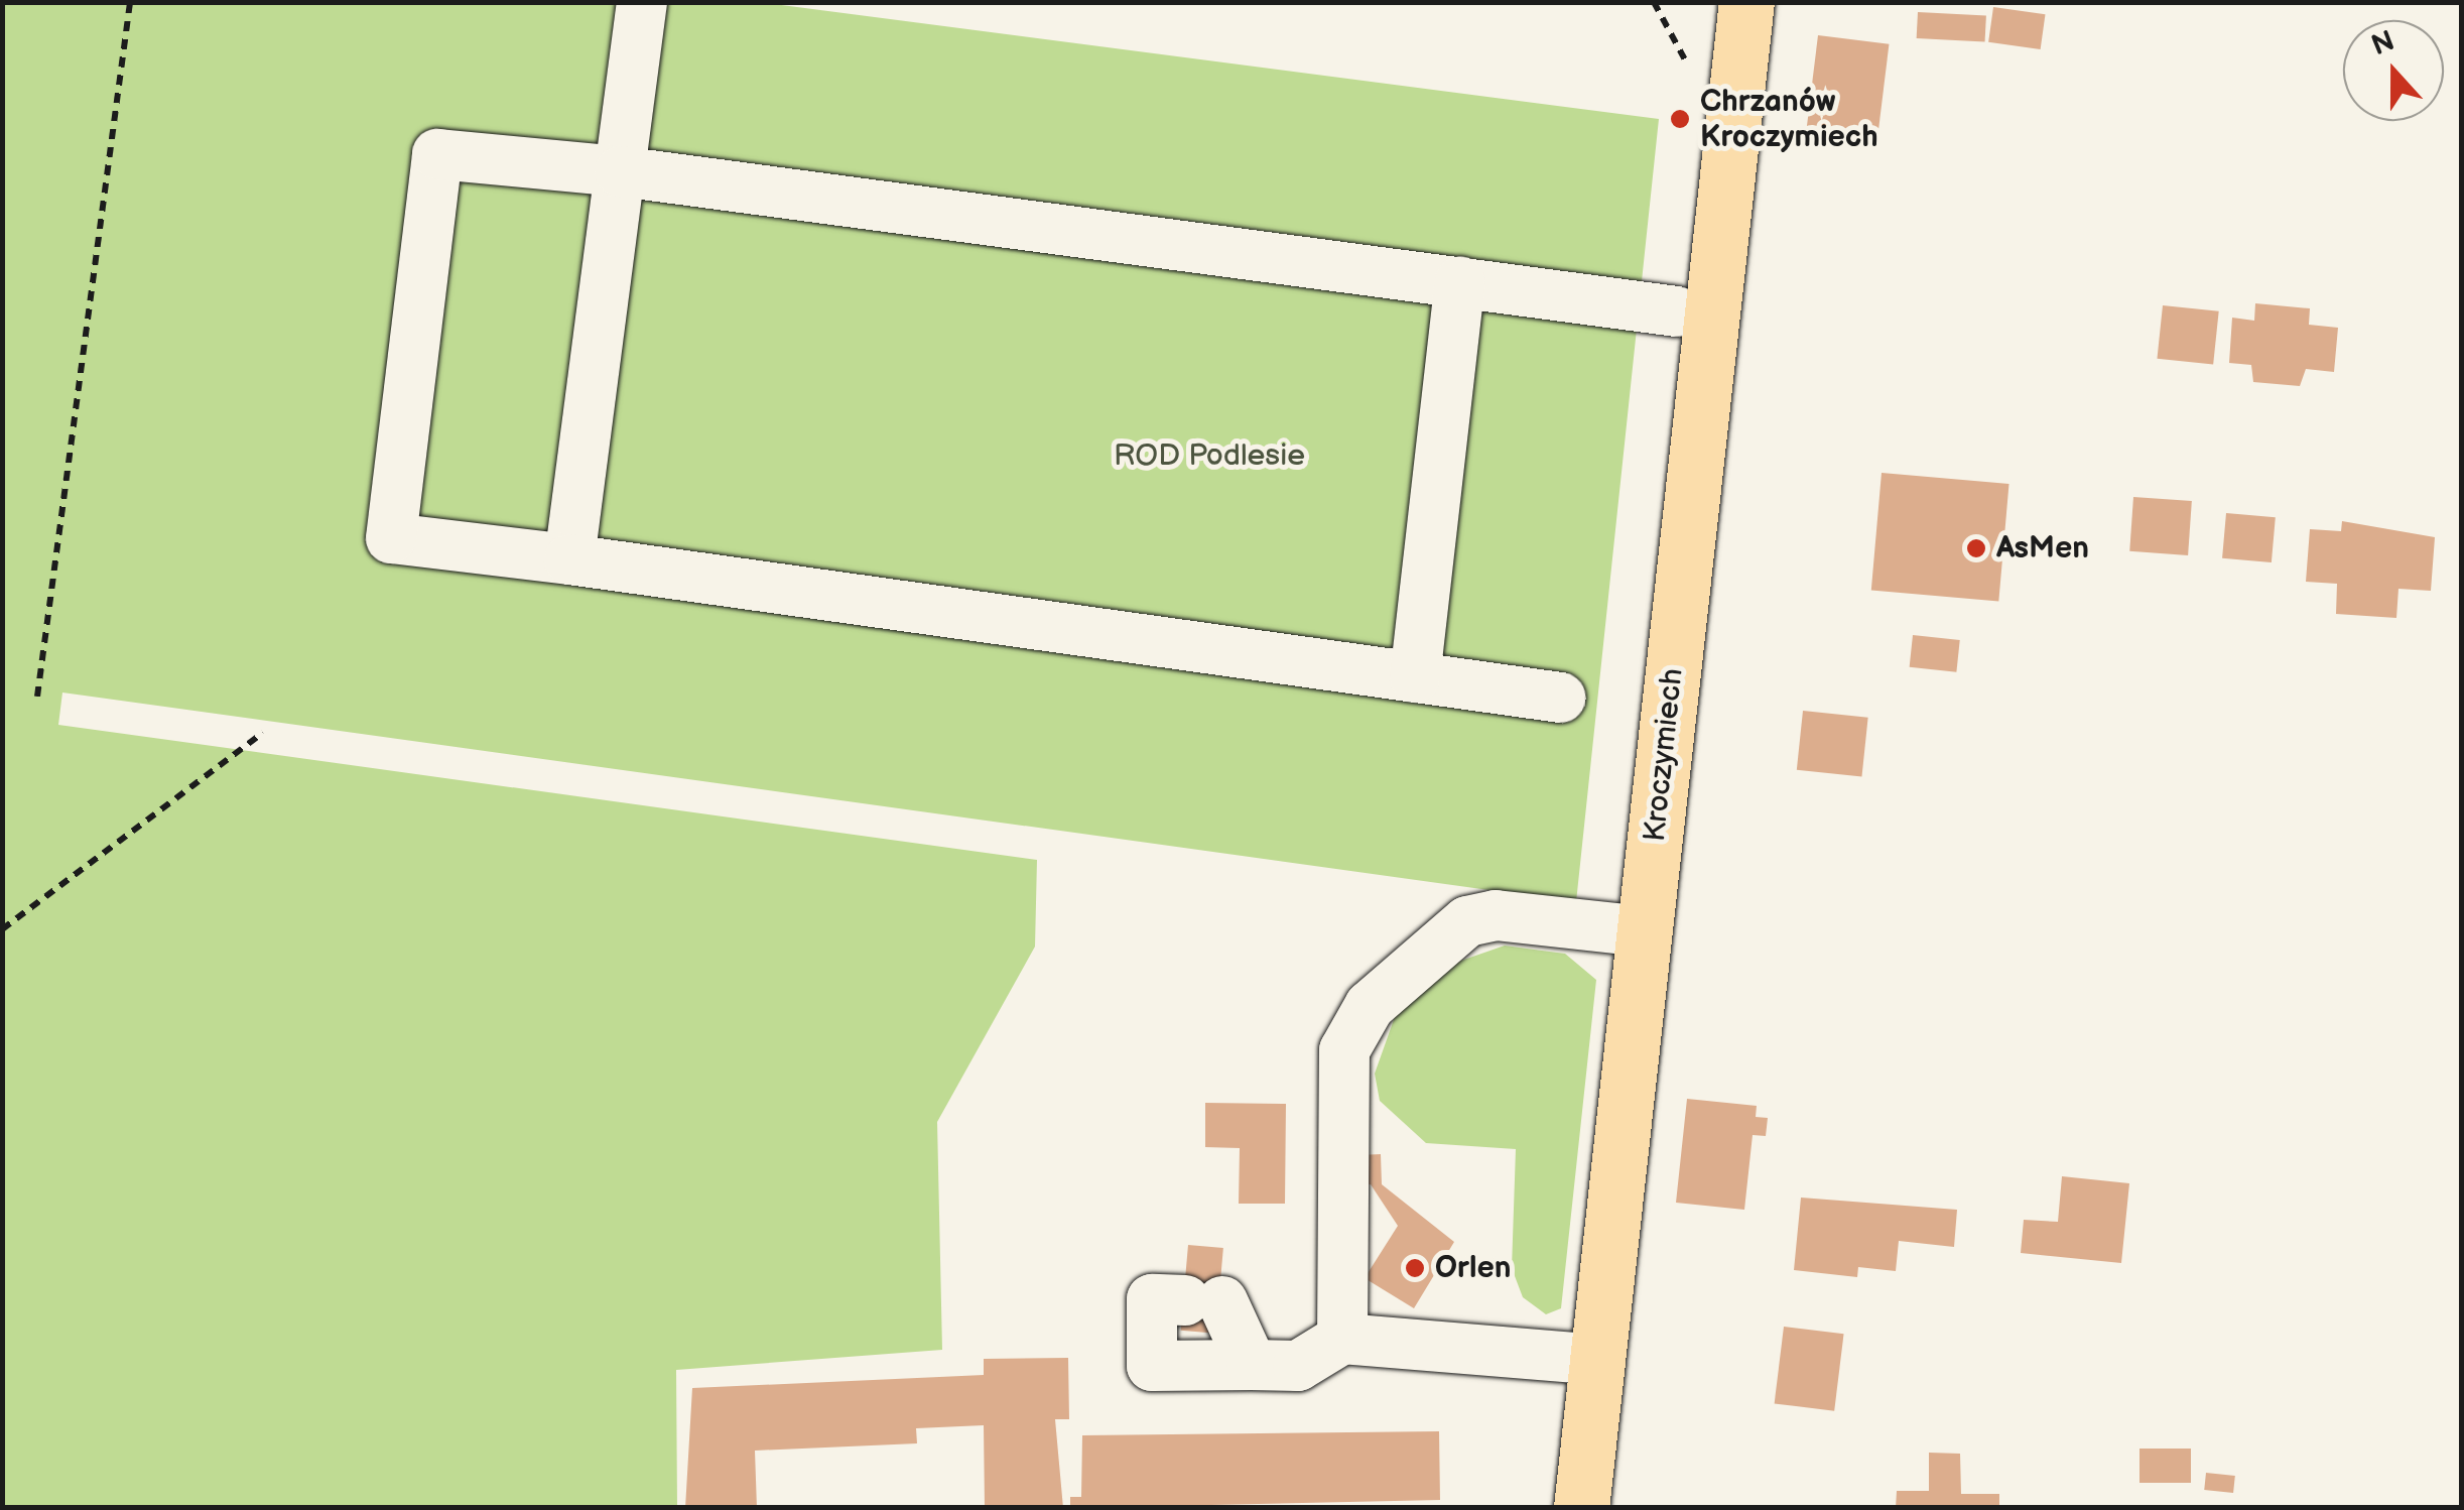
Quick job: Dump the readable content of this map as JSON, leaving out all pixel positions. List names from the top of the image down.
{
  "streets": {
    "main road": ["Kroczymiech"]
  },
  "parks": ["ROD Podlesie"],
  "places": ["Chrzanów Kroczymiech", "AsMen", "Orlen"],
  "north": "top"
}
